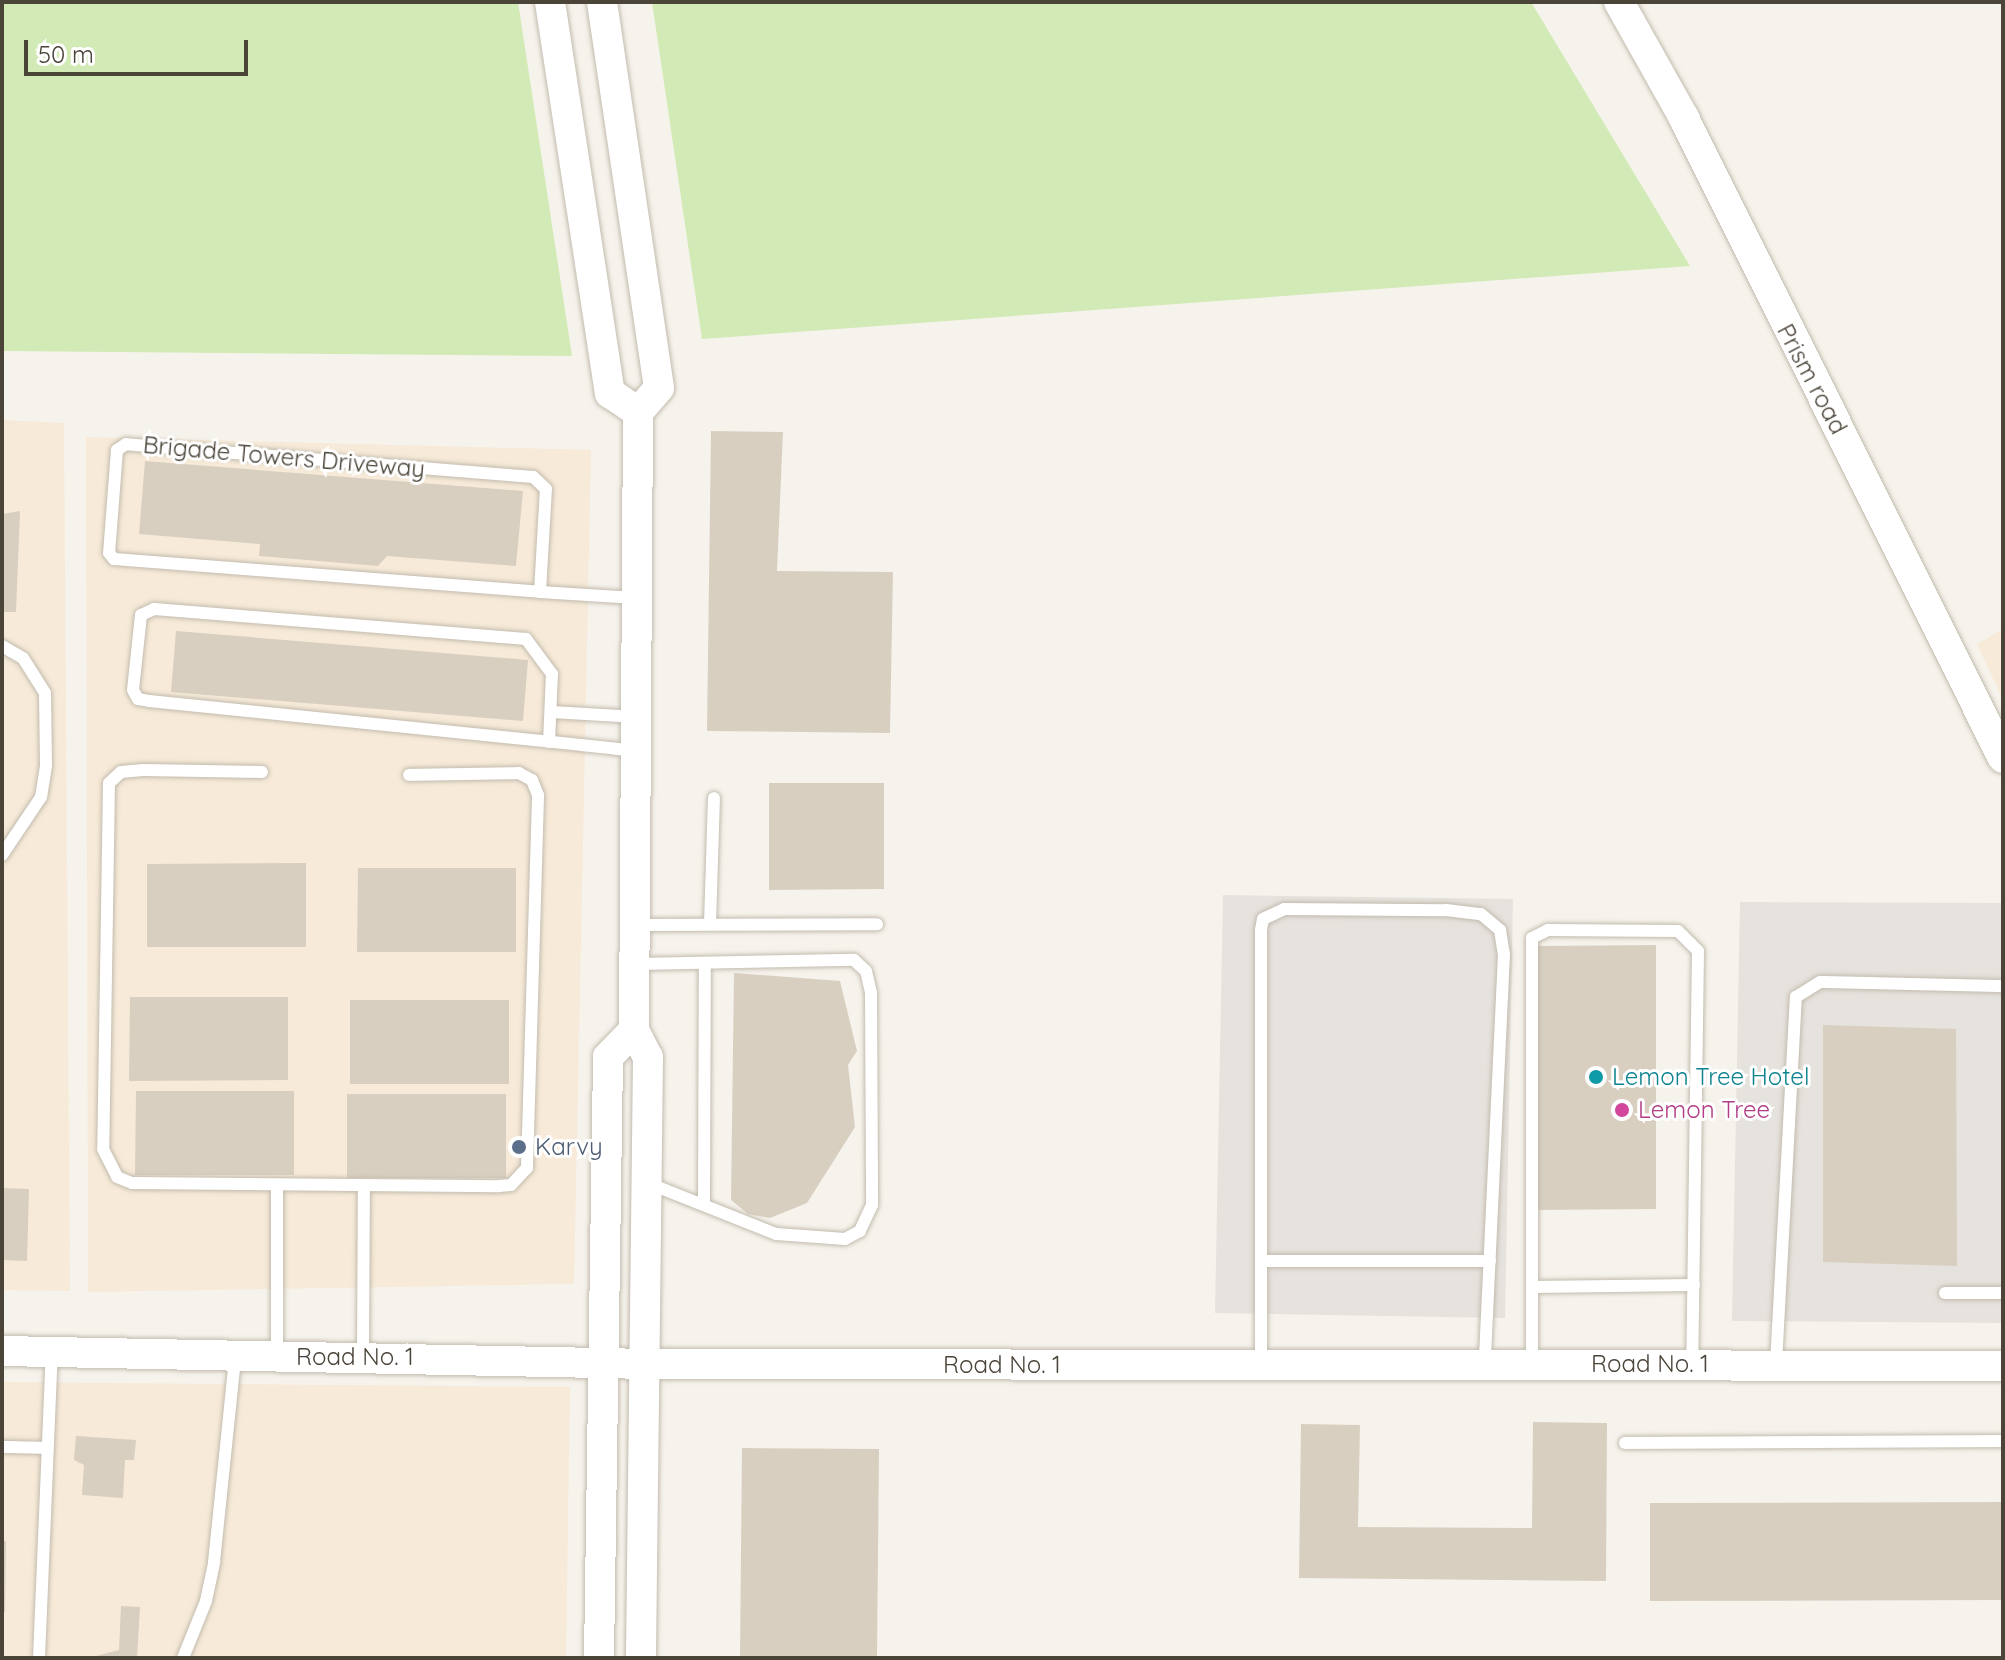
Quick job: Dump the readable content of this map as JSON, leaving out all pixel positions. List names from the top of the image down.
{
  "streets": {
    "street": ["Prism road", "Road No. 1"],
    "lane": ["Brigade Towers Driveway"]
  },
  "places": ["Lemon Tree Hotel", "Lemon Tree", "Karvy"],
  "scale_bar": "50 m"
}
